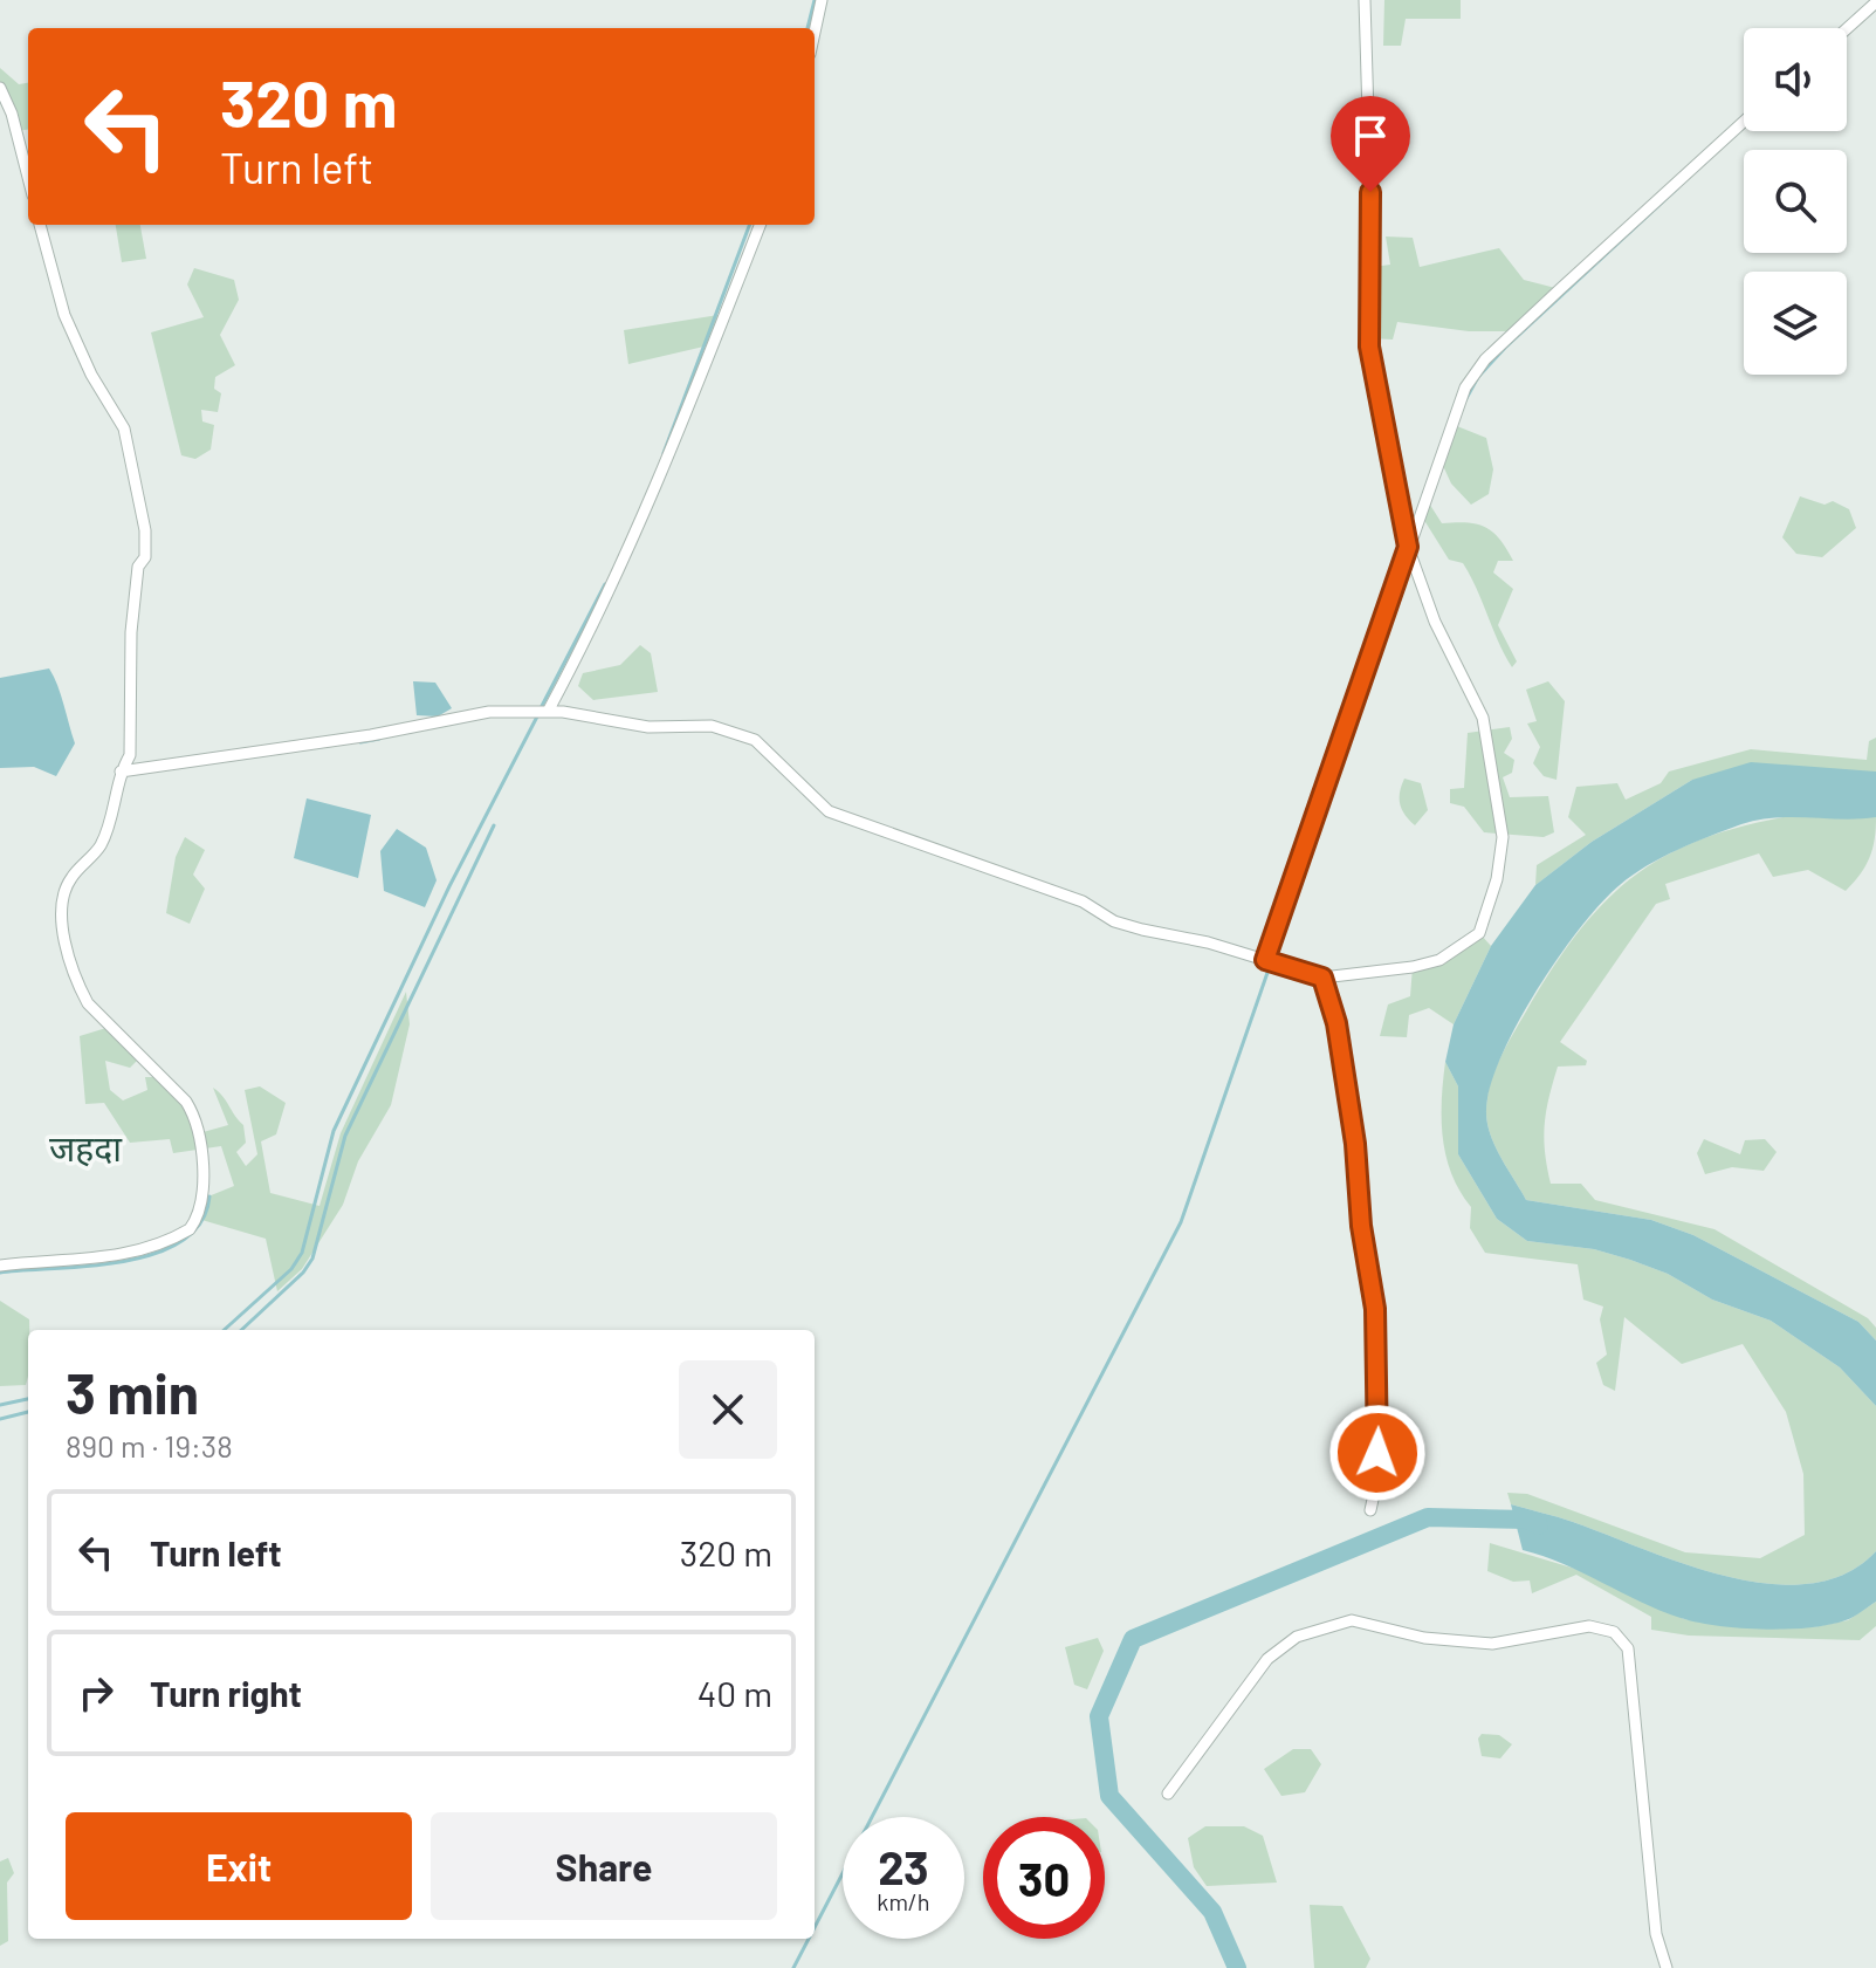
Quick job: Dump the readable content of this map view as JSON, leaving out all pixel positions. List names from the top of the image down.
{
  "districts": ["जहदा"],
  "page": {
    "turn": ["320 m", "Turn left"],
    "heading": ["3 min", "890 m · 19:38"],
    "list": [
      {
        "name": "Turn left",
        "value": "320 m"
      },
      {
        "name": "Turn right",
        "value": "40 m"
      }
    ],
    "buttons": ["Exit", "Share"],
    "speed": "23 km/h",
    "limit": "30"
  }
}
